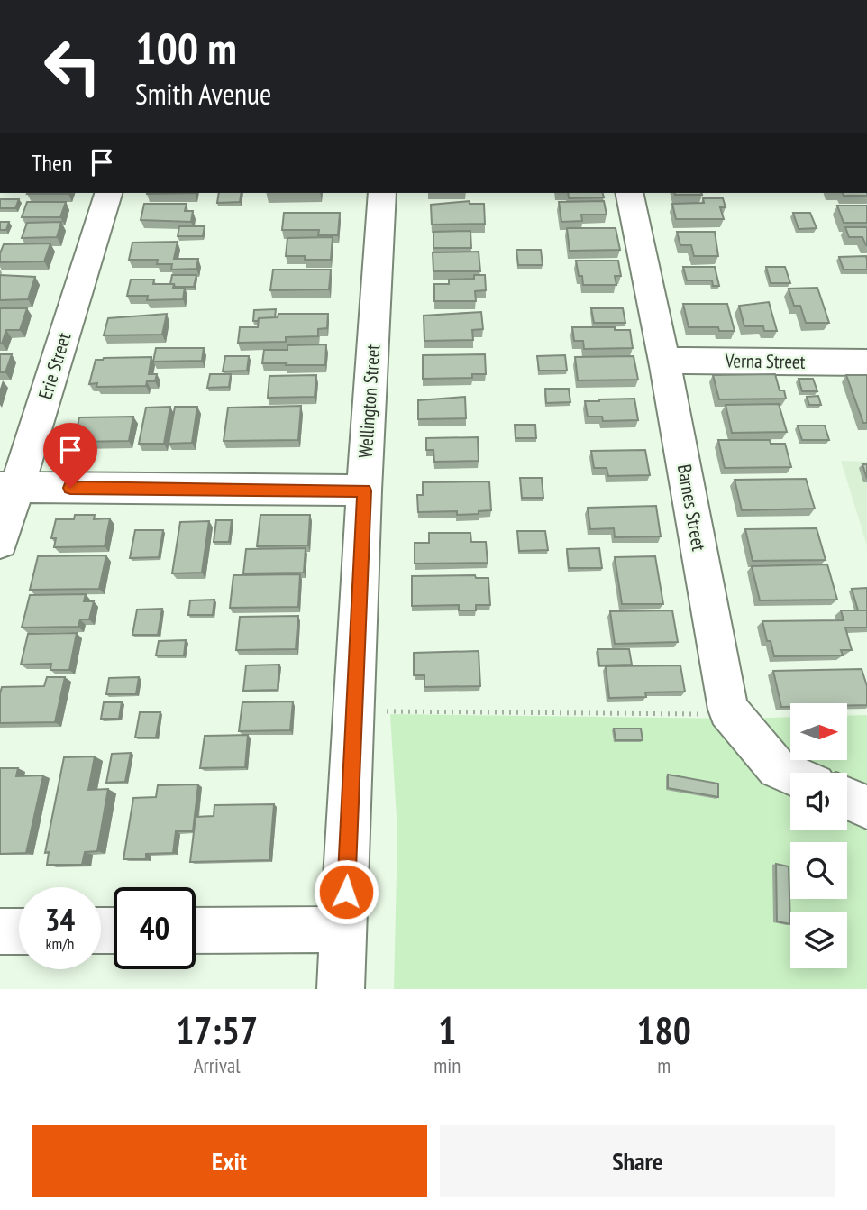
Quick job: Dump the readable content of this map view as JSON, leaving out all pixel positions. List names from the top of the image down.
{
  "streets": {
    "street": [
      "Verna Street",
      "Erie Street",
      "Wellington Street",
      "Barnes Street"
    ]
  },
  "crossings": [
    ["Verna Street", "Barnes Street"]
  ],
  "north": "right",
  "page": {
    "turn": ["100 m", "Smith Avenue"],
    "then": "Then",
    "speed": "34 km/h",
    "limit": "40",
    "eta": [
      "17:57",
      "Arrival",
      "1",
      "min",
      "180",
      "m"
    ],
    "buttons": ["Exit", "Share"]
  }
}
